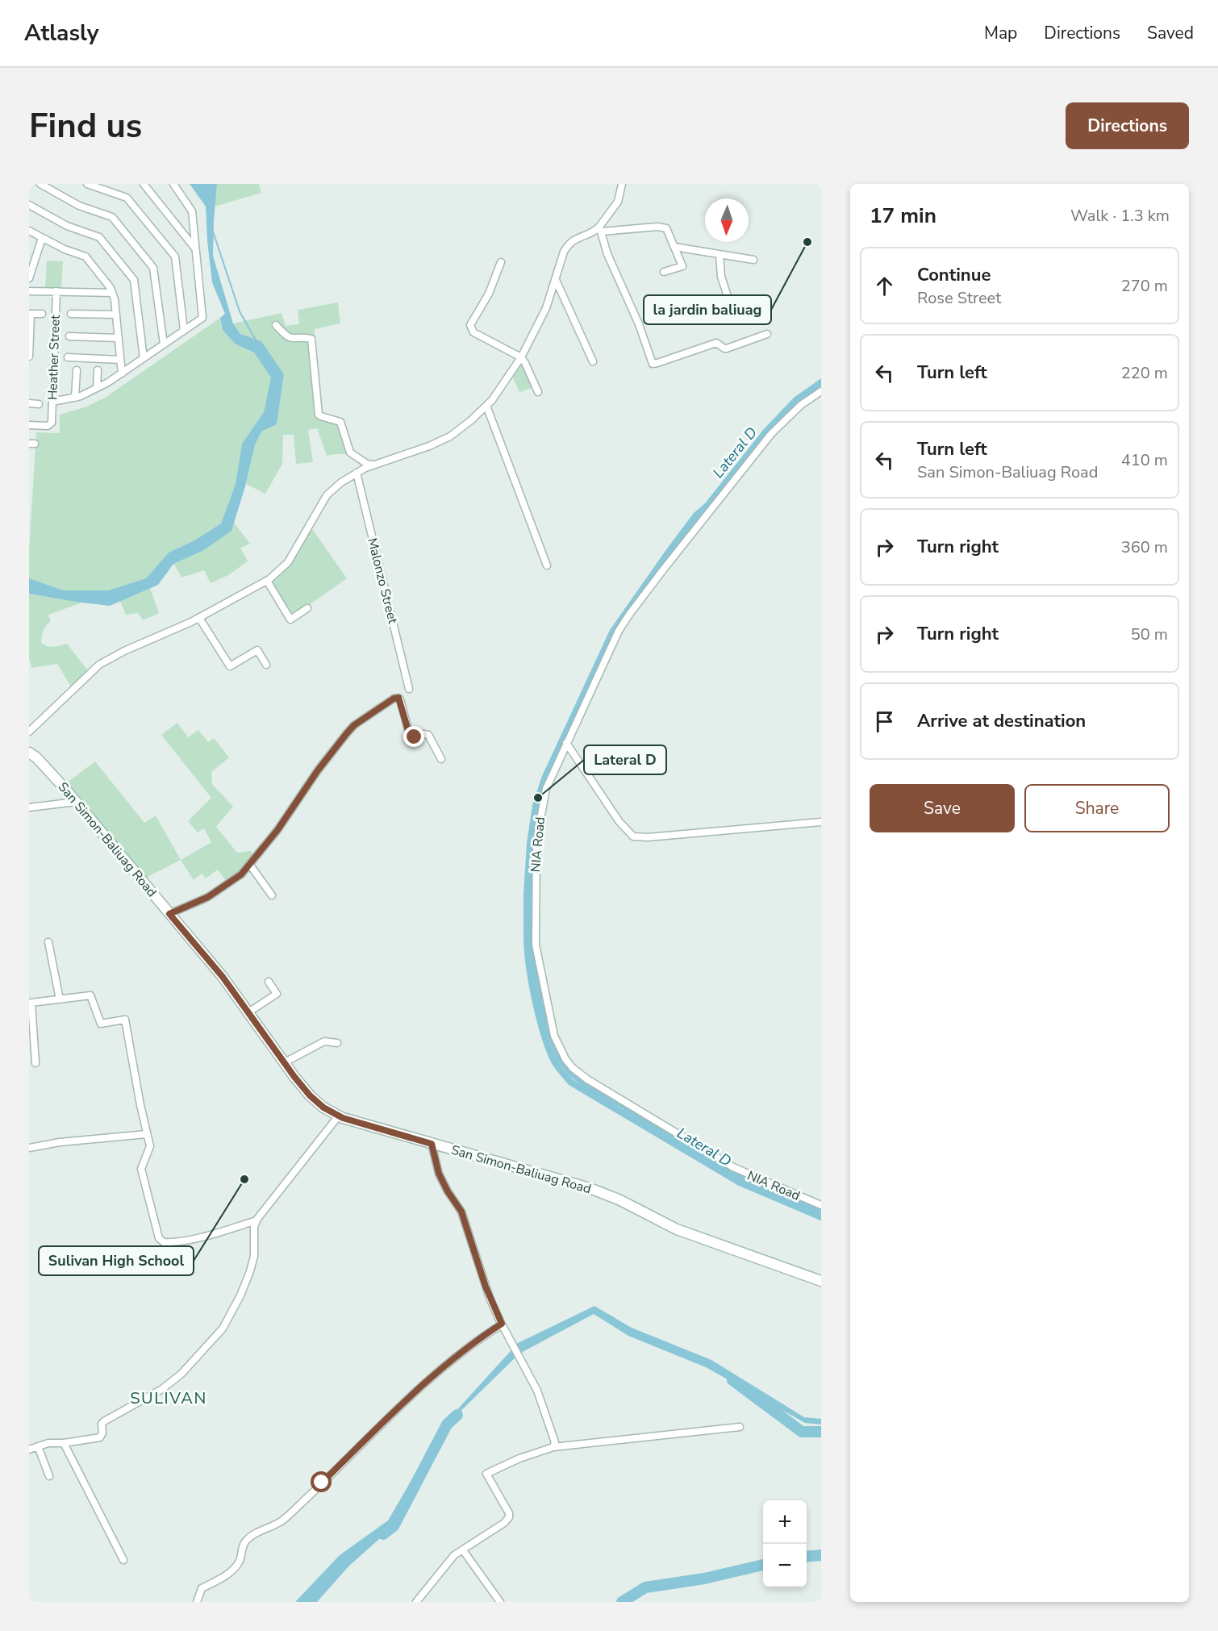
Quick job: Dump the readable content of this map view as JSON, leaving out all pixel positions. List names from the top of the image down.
{
  "streets": {
    "main road": ["San Simon-Baliuag Road"],
    "street": ["Heather Street", "Malonzo Street", "NIA Road"]
  },
  "districts": ["SULIVAN"],
  "water": ["Lateral D"],
  "places": ["la jardin baliuag", "Lateral D", "Sulivan High School"],
  "north": "bottom",
  "page": {
    "header": "Atlasly",
    "nav": ["Map", "Directions", "Saved"],
    "buttons": [
      "Directions",
      ["Save", "Share"]
    ],
    "title": "Find us",
    "heading": ["17 min", "Walk · 1.3 km"],
    "list": [
      ["Continue", "Rose Street", "270 m"],
      ["Turn left", "220 m"],
      ["Turn left", "San Simon-Baliuag Road", "410 m"],
      ["Turn right", "360 m"],
      ["Turn right", "50 m"],
      "Arrive at destination"
    ],
    "map_buttons": ["+", "−"]
  }
}
